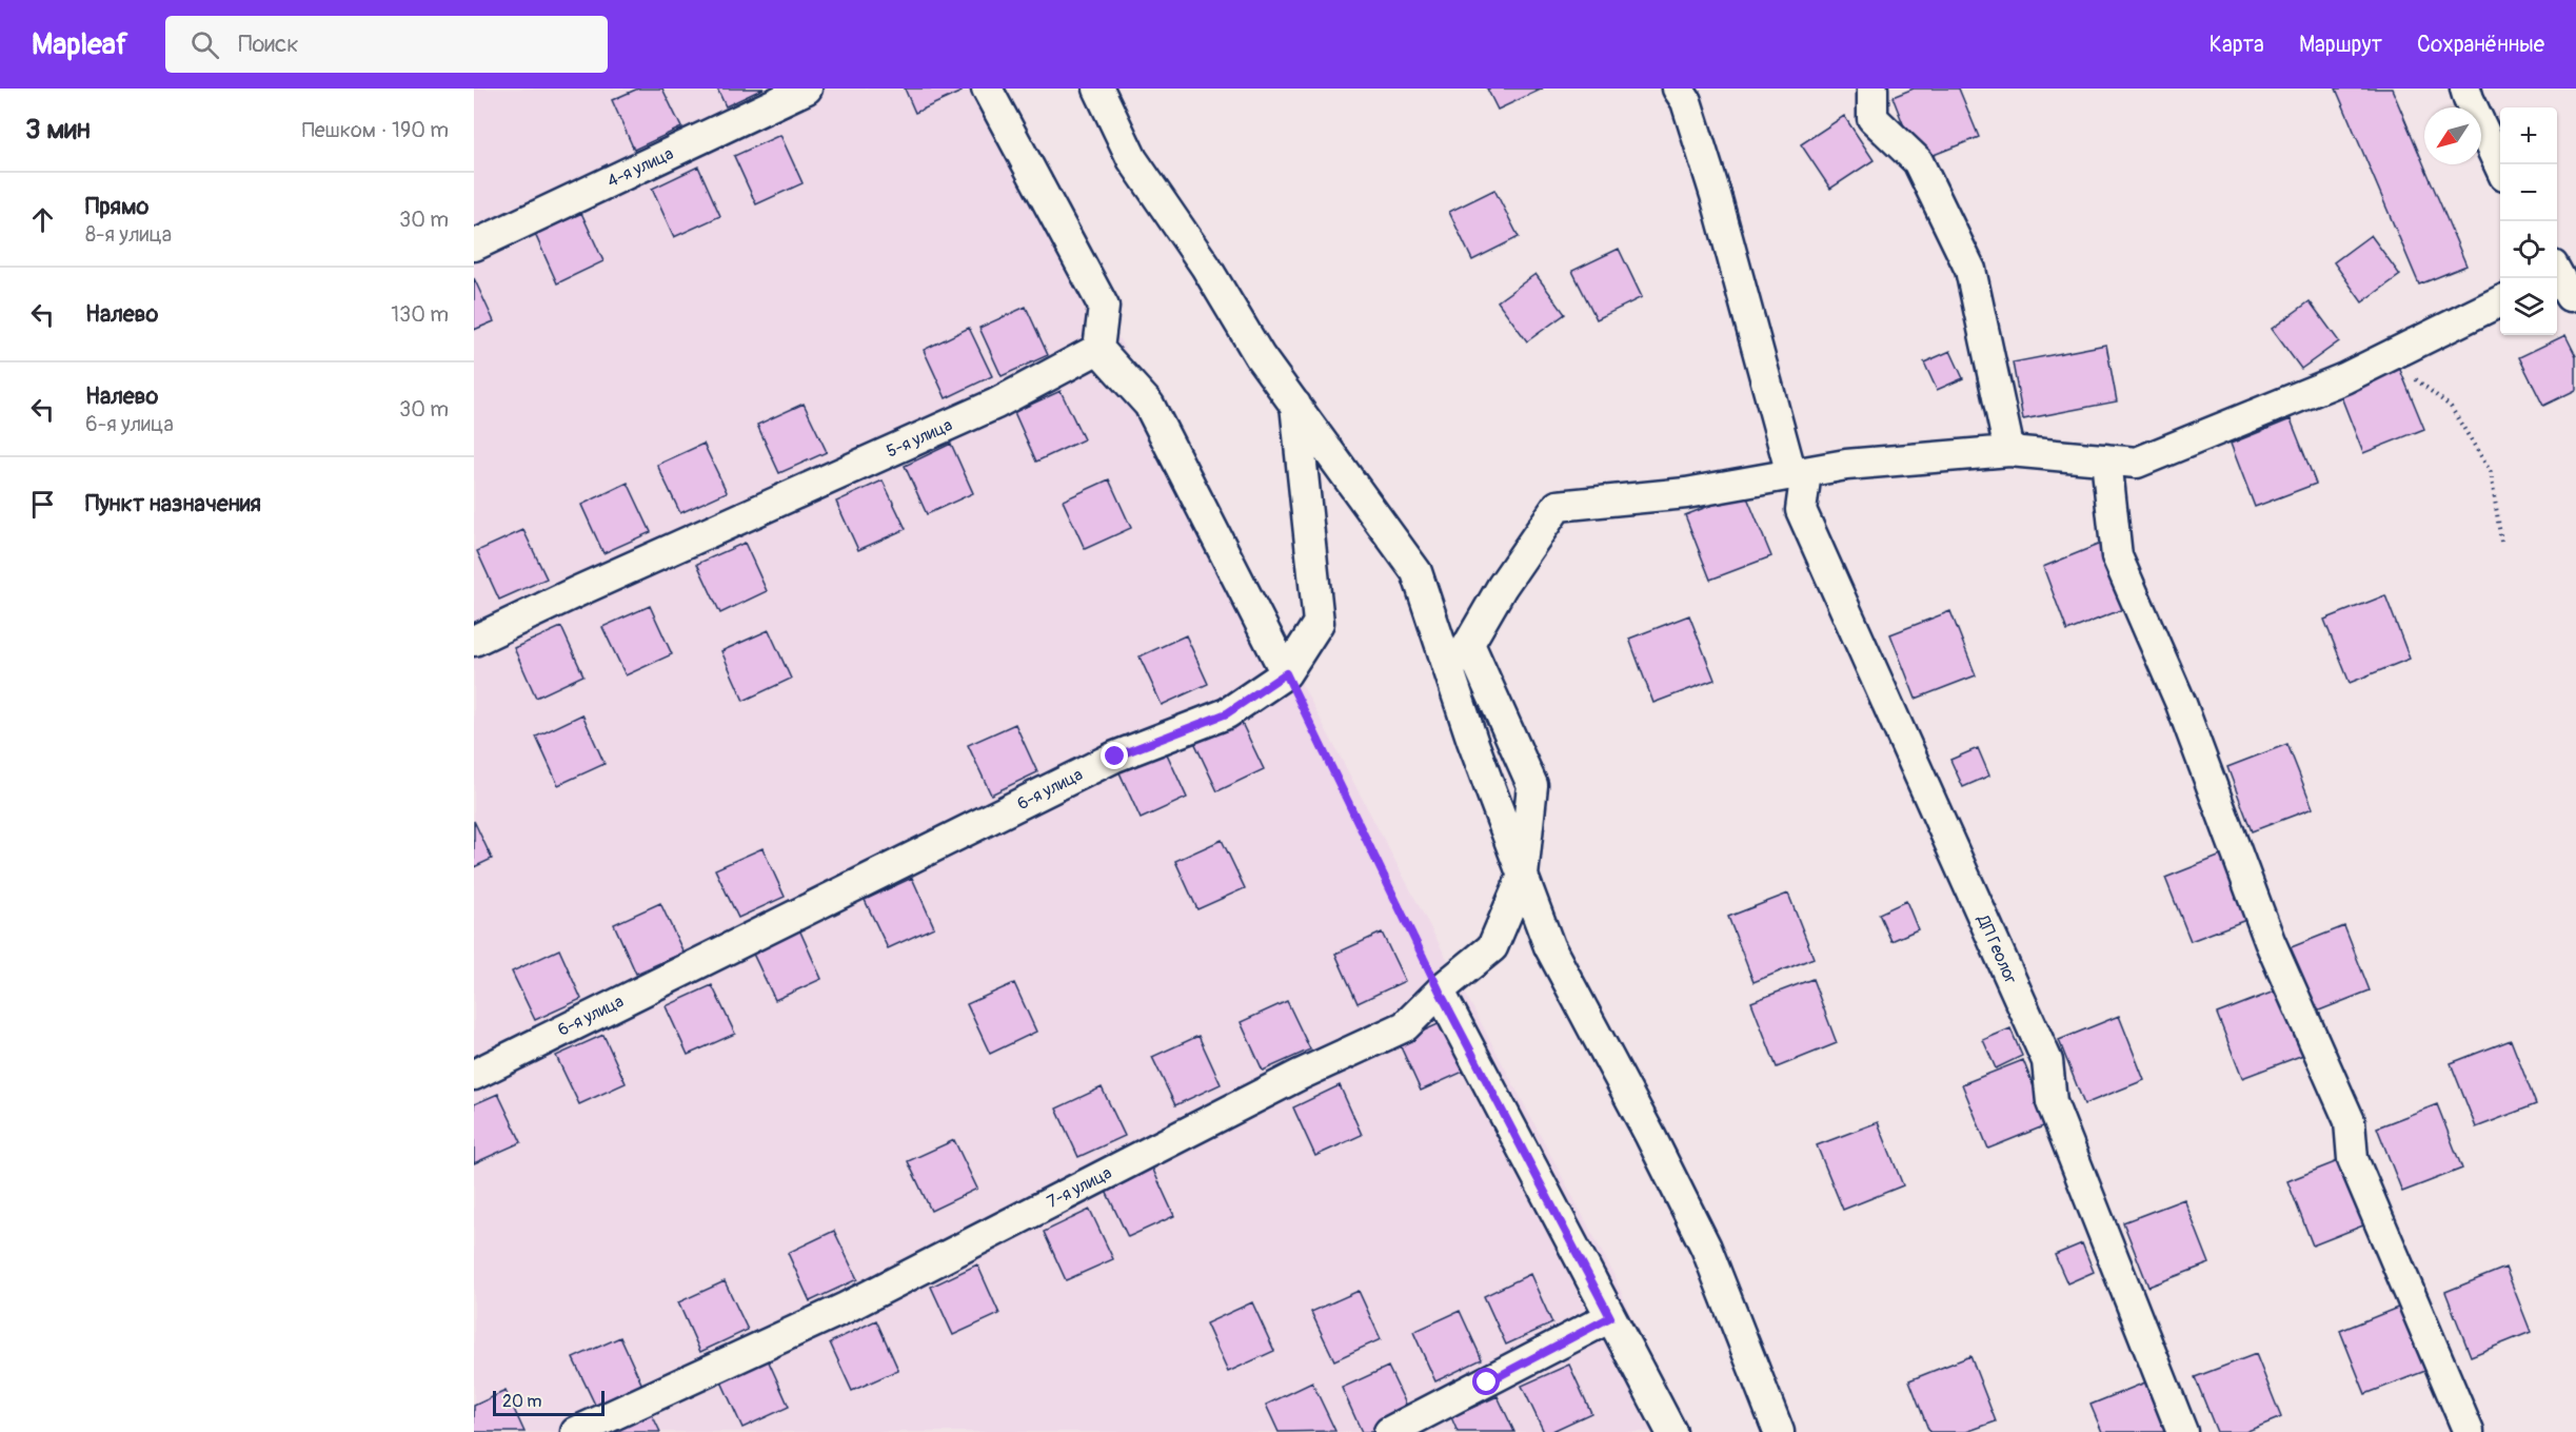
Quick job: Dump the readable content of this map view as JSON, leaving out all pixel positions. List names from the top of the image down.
{
  "streets": {
    "street": [
      "4-я улица",
      "5-я улица",
      "6-я улица",
      "ДП Геолог",
      "7-я улица"
    ]
  },
  "scale_bar": "20 m",
  "north": "bottom left",
  "page": {
    "header": "Mapleaf",
    "search": "Поиск",
    "nav": ["Карта", "Маршрут", "Сохранённые"],
    "heading": ["3 мин", "Пешком · 190 m"],
    "map_buttons": ["+", "−"],
    "list": [
      ["Прямо", "8-я улица", "30 m"],
      ["Налево", "130 m"],
      ["Налево", "6-я улица", "30 m"],
      "Пункт назначения"
    ],
    "scale": "20 m"
  }
}
